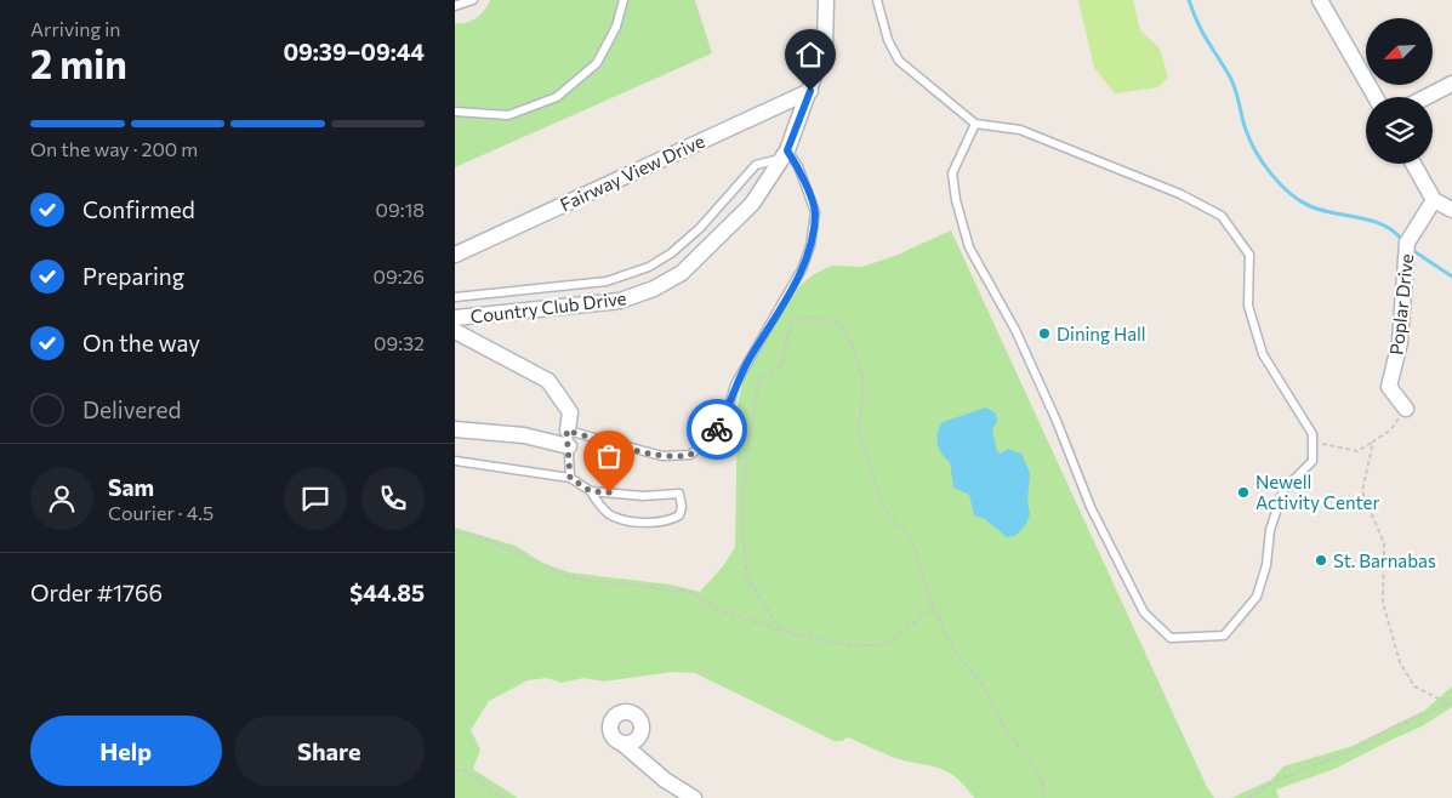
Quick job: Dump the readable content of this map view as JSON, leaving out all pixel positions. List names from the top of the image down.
{
  "streets": {
    "street": ["Fairway View Drive", "Poplar Drive", "Country Club Drive"]
  },
  "crossings": [
    ["Fairway View Drive", "Country Club Drive"]
  ],
  "places": ["Dining Hall", "Newell Activity Center", "St. Barnabas"],
  "north": "bottom left",
  "page": {
    "heading": ["2 min", "Arriving in", "09:39–09:44"],
    "panel": [
      "Sam",
      "Courier · 4.5",
      "Order #1766",
      "$44.85"
    ],
    "bar": "On the way · 200 m",
    "list": [
      ["Confirmed", "09:18"],
      ["Preparing", "09:26"],
      ["On the way", "09:32"],
      "Delivered"
    ],
    "buttons": ["Help", "Share"]
  }
}
